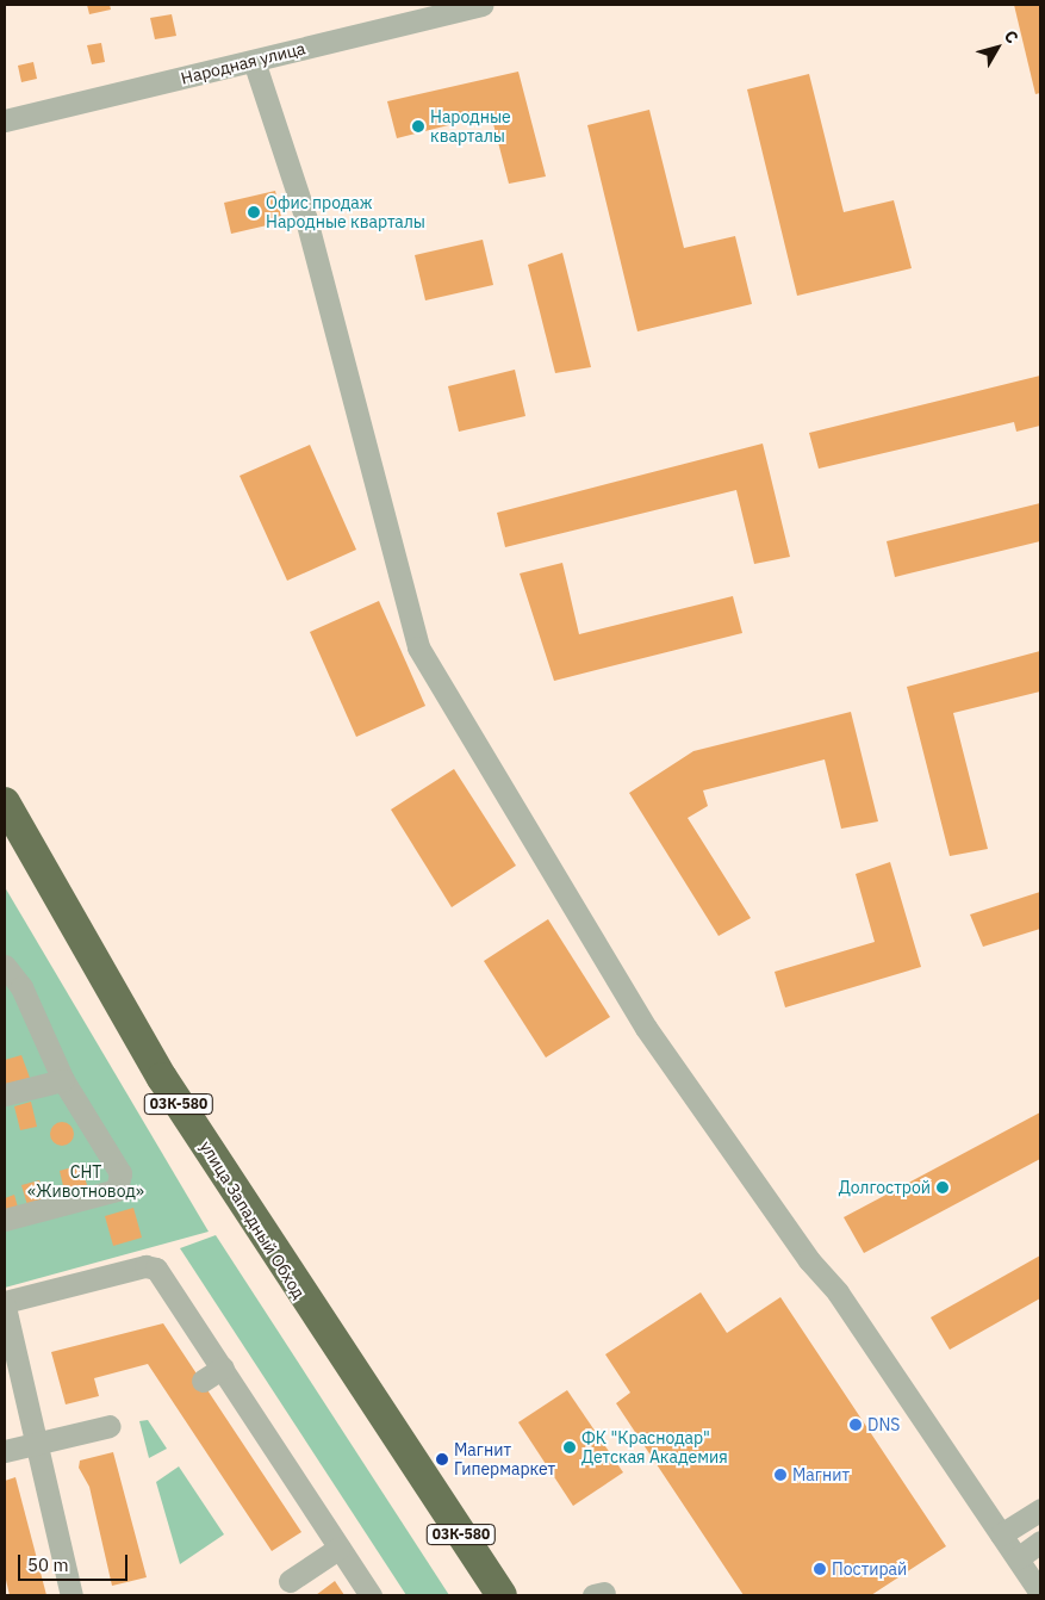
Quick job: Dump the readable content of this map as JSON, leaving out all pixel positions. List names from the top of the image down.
{
  "streets": {
    "highway": ["03К-580", "улица Западный Обход"],
    "street": ["Народная улица"]
  },
  "parks": ["СНТ «Животновод»"],
  "places": [
    "Народные кварталы",
    "Офис продаж Народные кварталы",
    "Долгострой",
    "DNS",
    "ФК \"Краснодар\" Детская Академия",
    "Магнит Гипермаркет",
    "Магнит",
    "Постирай"
  ],
  "scale_bar": "50 m",
  "north": "top right"
}
